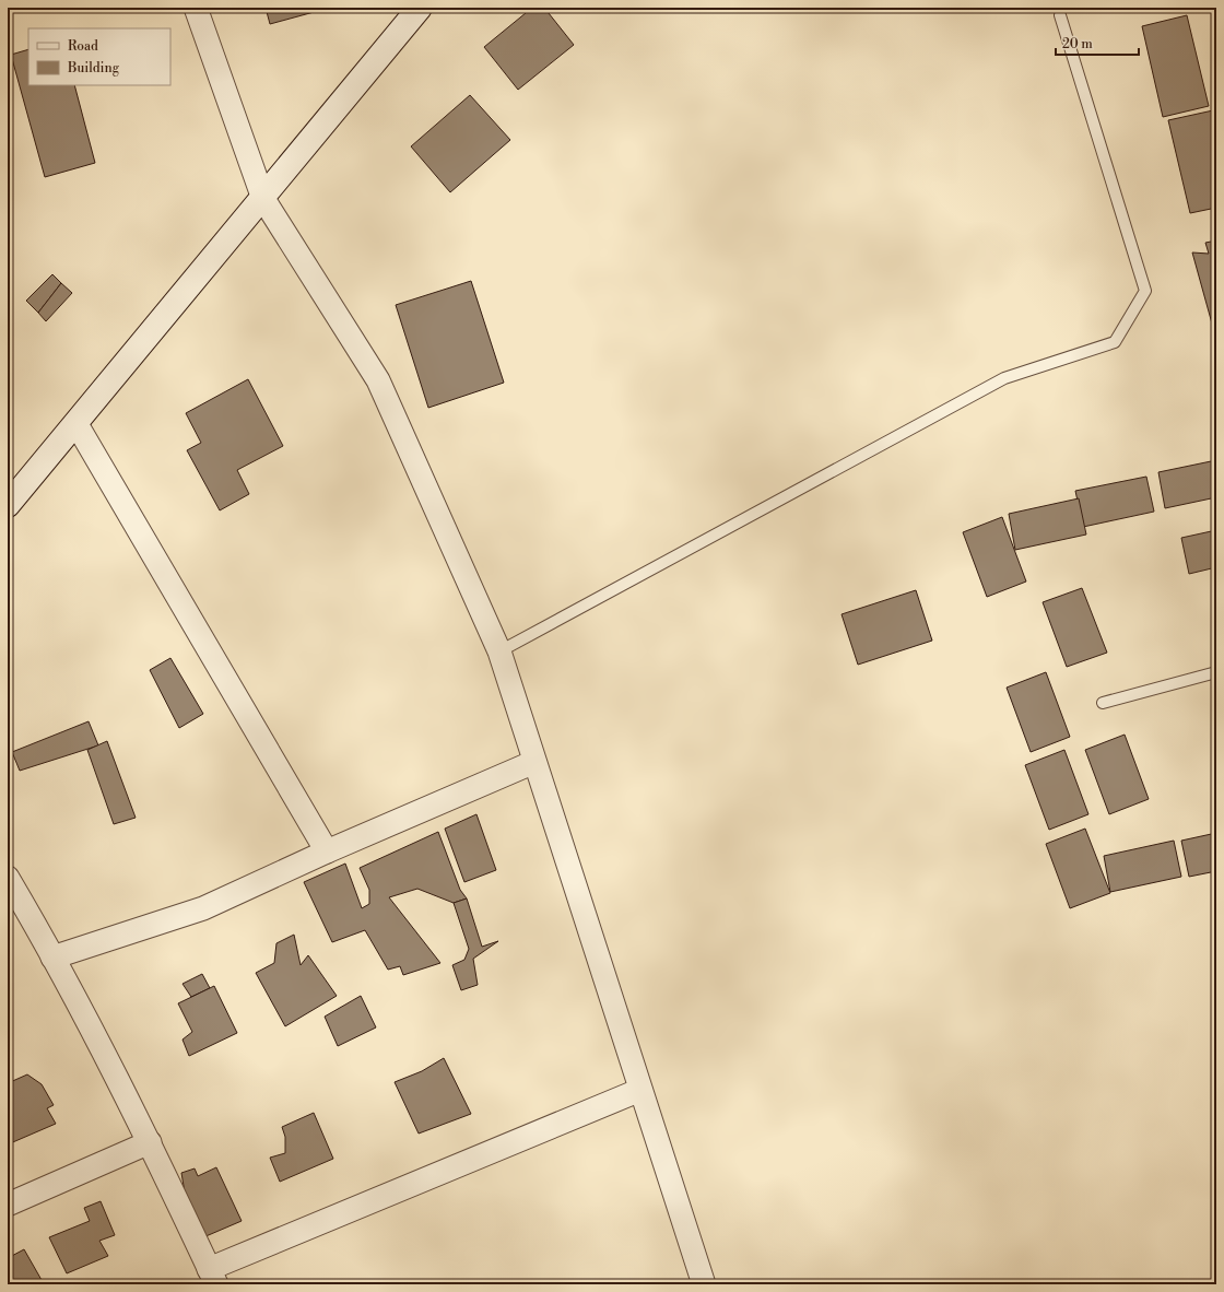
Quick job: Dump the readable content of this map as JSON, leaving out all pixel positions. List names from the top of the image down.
{
  "legend": ["Road", "Building"],
  "scale_bar": "20 m"
}
